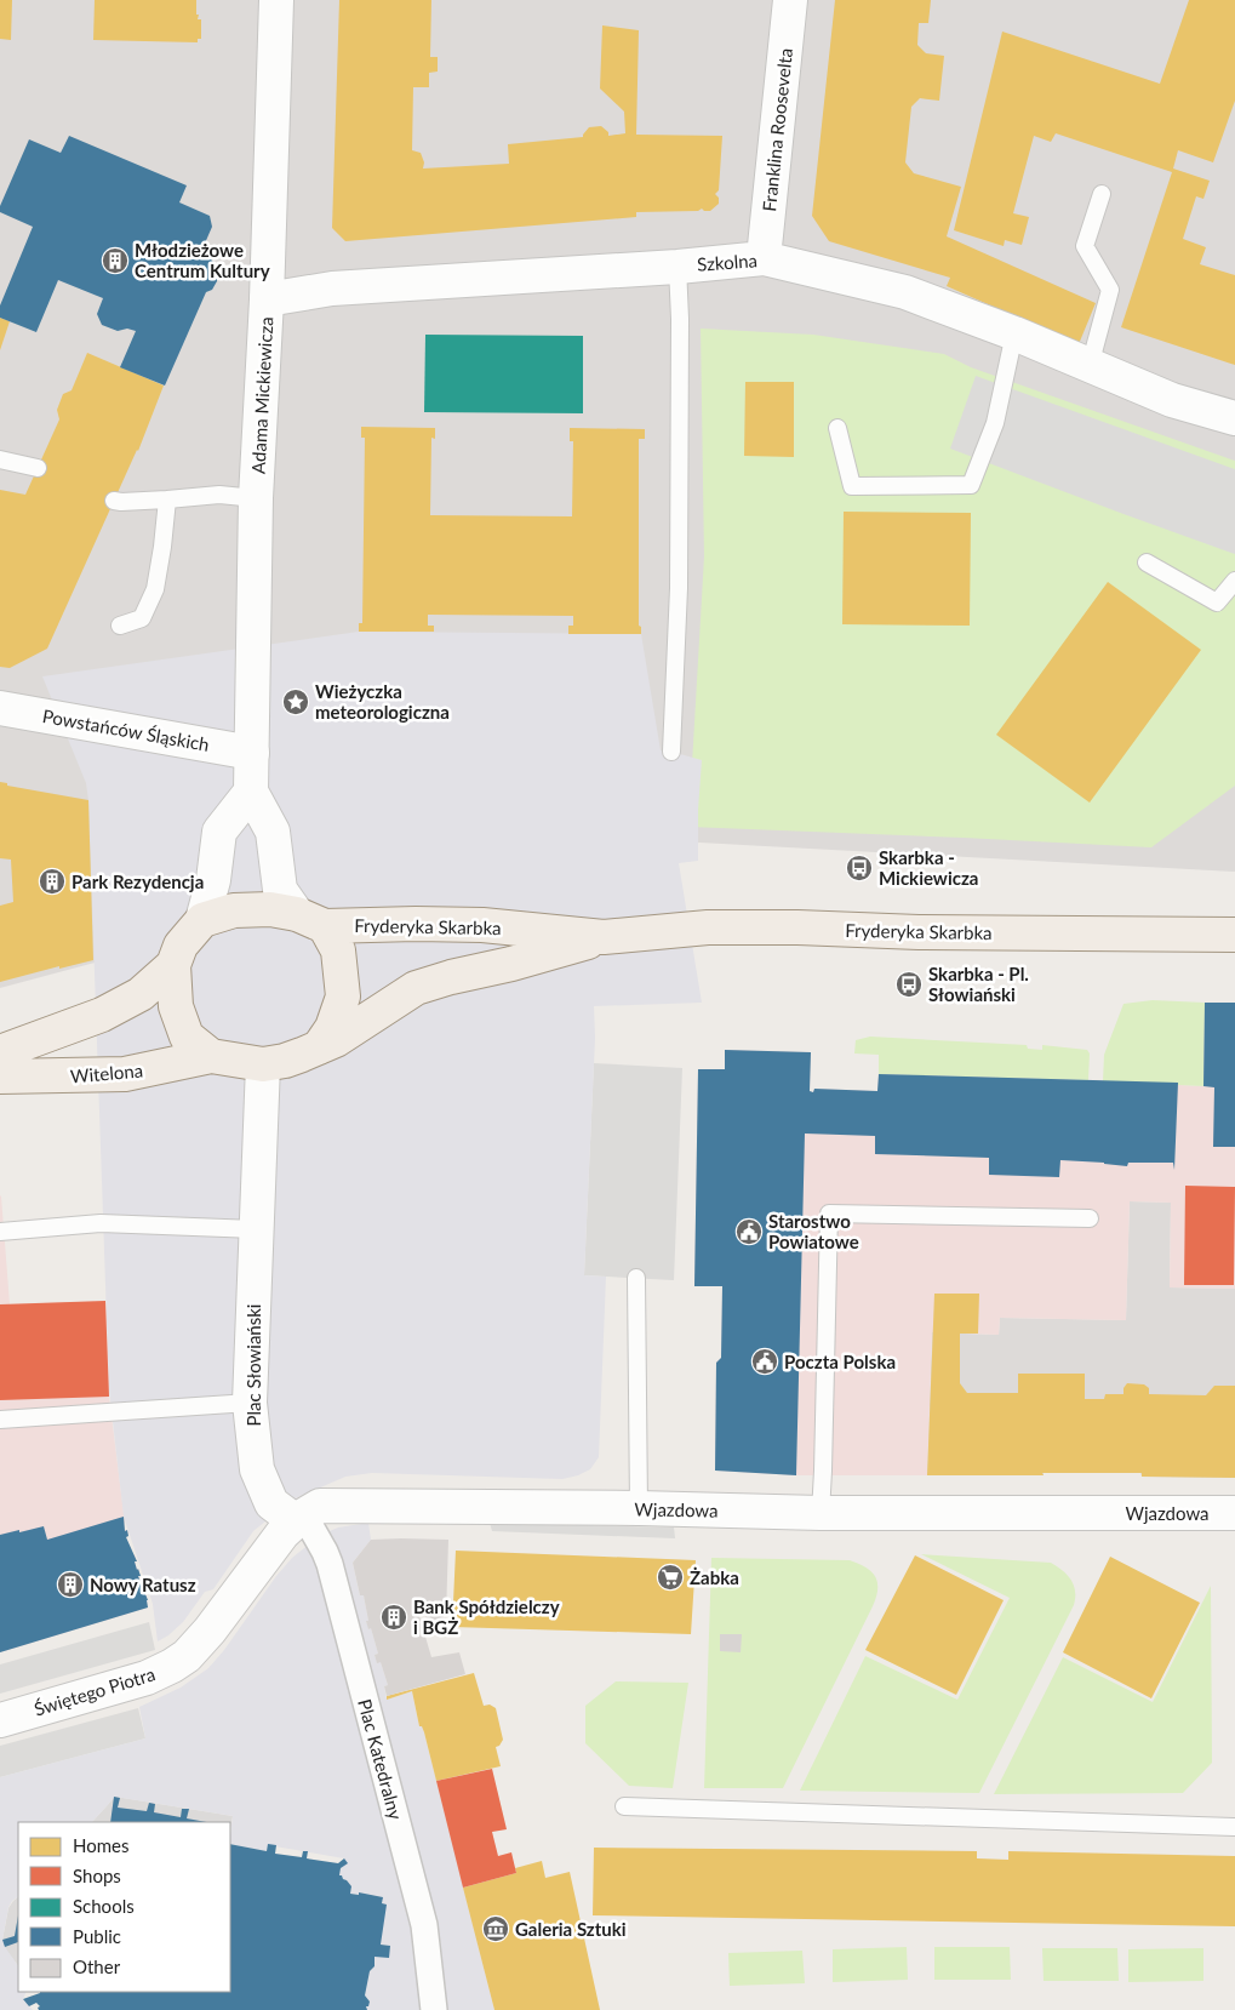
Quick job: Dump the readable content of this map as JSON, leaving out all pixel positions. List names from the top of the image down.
{
  "streets": {
    "main road": ["Fryderyka Skarbka", "Witelona"],
    "street": [
      "Franklina Roosevelta",
      "Szkolna",
      "Adama Mickiewicza",
      "Powstańców Śląskich",
      "Plac Słowiański",
      "Wjazdowa",
      "Świętego Piotra",
      "Plac Katedralny"
    ]
  },
  "crossings": [
    ["Franklina Roosevelta", "Szkolna"],
    ["Szkolna", "Adama Mickiewicza"],
    ["Adama Mickiewicza", "Powstańców Śląskich"],
    ["Fryderyka Skarbka", "Witelona"],
    ["Fryderyka Skarbka", "Plac Słowiański"],
    ["Witelona", "Plac Słowiański"],
    ["Plac Słowiański", "Wjazdowa"],
    ["Plac Słowiański", "Plac Katedralny"],
    ["Wjazdowa", "Świętego Piotra"],
    ["Wjazdowa", "Plac Katedralny"]
  ],
  "places": {
    "building": [
      "Młodzieżowe Centrum Kultury",
      "Park Rezydencja",
      "Nowy Ratusz",
      "Bank Spółdzielczy i BGŻ"
    ],
    "place": ["Wieżyczka meteorologiczna"],
    "bus stop": ["Skarbka - Mickiewicza", "Skarbka - Pl. Słowiański"],
    "public building": ["Starostwo Powiatowe", "Poczta Polska"],
    "supermarket": ["Żabka"],
    "museum": ["Galeria Sztuki"]
  },
  "legend": [
    "Homes",
    "Shops",
    "Schools",
    "Public",
    "Other"
  ]
}
